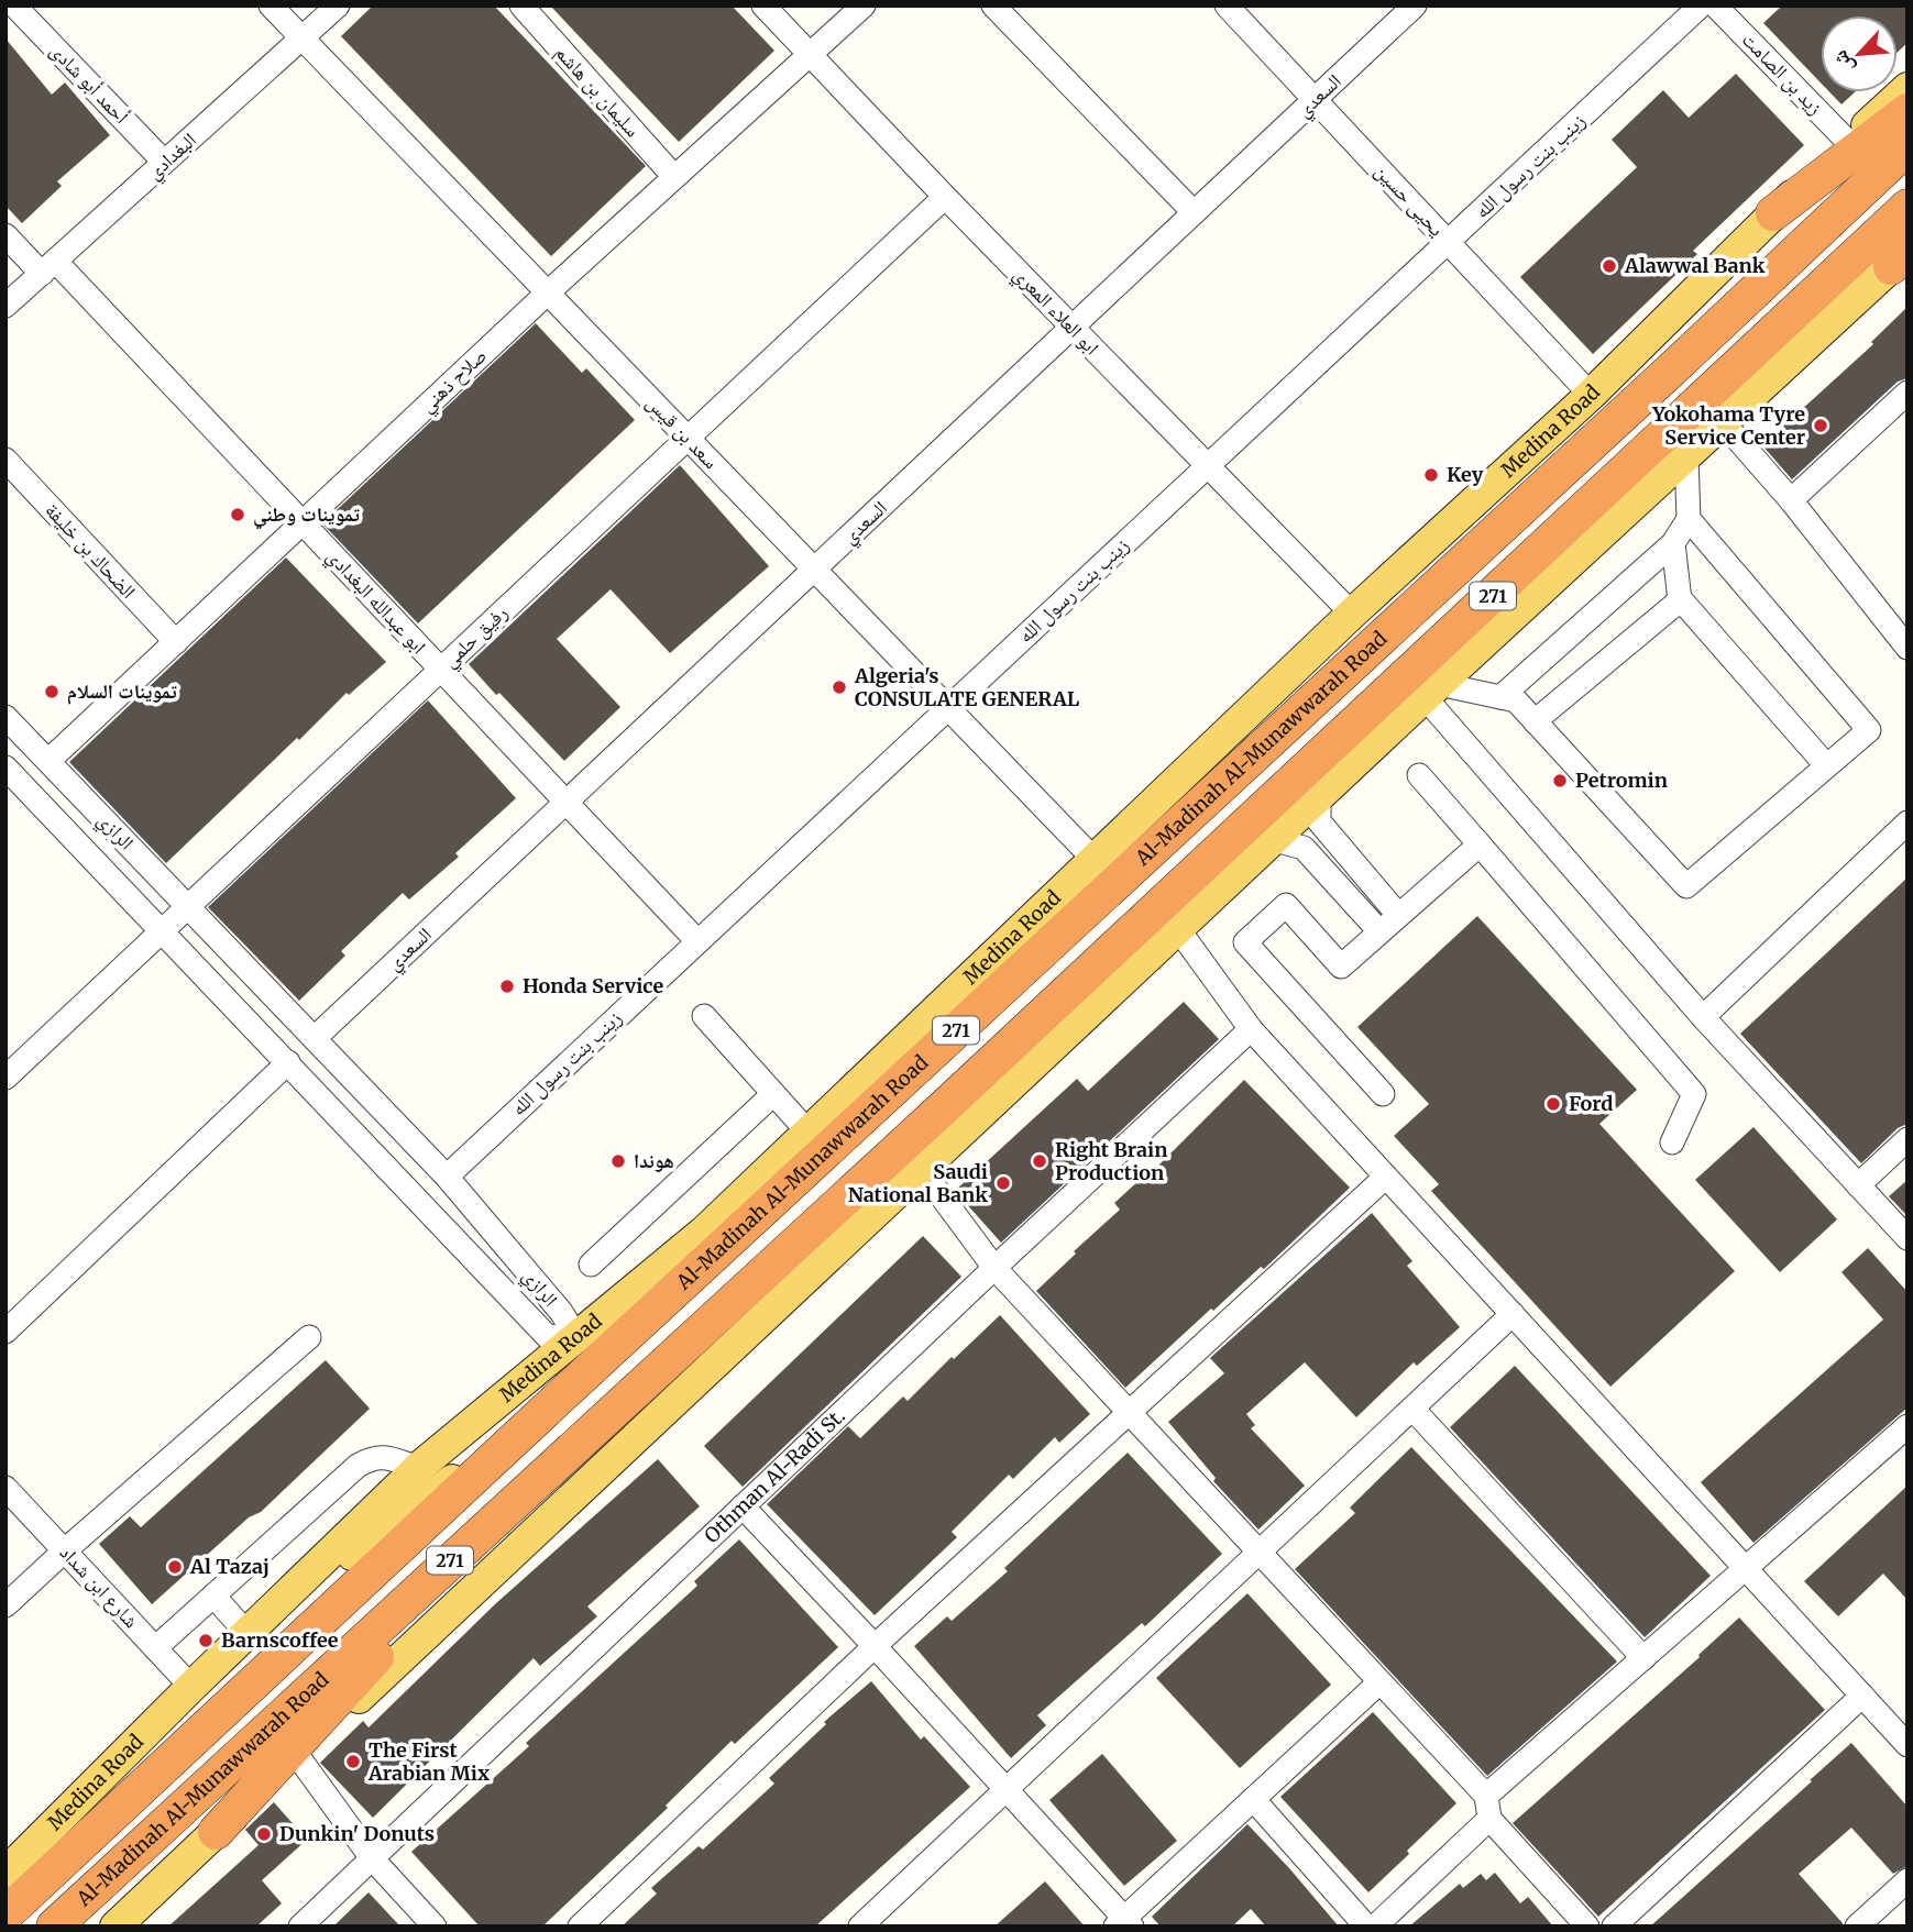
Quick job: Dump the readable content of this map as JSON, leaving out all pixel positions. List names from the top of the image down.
{
  "streets": {
    "highway": ["271", "Al-Madinah Al-Munawwarah Road"],
    "main road": ["Medina Road"],
    "street": [
      "زيد بن الصامت",
      "أحمد أبو شادى",
      "سليمان بن هاشم",
      "السعدي",
      "البغدادي",
      "زينب بنت رسول الله",
      "يحيى حسين",
      "ابو العلاء المعري",
      "صلاح ذهني",
      "سعد بن قيس",
      "الضحاك بن خليفة",
      "ابو عبدالله البغدادي",
      "رفيق حلمي",
      "الرازي",
      "Othman Al-Radi St.",
      "شارع ابن شداد"
    ]
  },
  "crossings": [
    ["زيد بن الصامت", "Medina Road"],
    ["أحمد أبو شادى", "البغدادي"],
    ["سليمان بن هاشم", "صلاح ذهني"],
    ["السعدي", "يحيى حسين"],
    ["السعدي", "ابو العلاء المعري"],
    ["السعدي", "سعد بن قيس"],
    ["السعدي", "ابو عبدالله البغدادي"],
    ["السعدي", "الرازي"],
    ["البغدادي", "سعد بن قيس"],
    ["البغدادي", "ابو عبدالله البغدادي"],
    ["زينب بنت رسول الله", "يحيى حسين"],
    ["زينب بنت رسول الله", "ابو العلاء المعري"],
    ["زينب بنت رسول الله", "سعد بن قيس"],
    ["زينب بنت رسول الله", "ابو عبدالله البغدادي"],
    ["زينب بنت رسول الله", "الرازي"],
    ["يحيى حسين", "Medina Road"],
    ["ابو العلاء المعري", "صلاح ذهني"],
    ["ابو العلاء المعري", "Medina Road"],
    ["ابو العلاء المعري", "رفيق حلمي"],
    ["صلاح ذهني", "سعد بن قيس"],
    ["صلاح ذهني", "الضحاك بن خليفة"],
    ["صلاح ذهني", "ابو عبدالله البغدادي"],
    ["صلاح ذهني", "الرازي"],
    ["سعد بن قيس", "Medina Road"],
    ["سعد بن قيس", "رفيق حلمي"],
    ["Medina Road", "الرازي"],
    ["Medina Road", "شارع ابن شداد"],
    ["ابو عبدالله البغدادي", "رفيق حلمي"],
    ["رفيق حلمي", "الرازي"]
  ],
  "places": [
    "Alawwal Bank",
    "Yokohama Tyre Service Center",
    "Key",
    "تموينات وطني",
    "Algeria's CONSULATE GENERAL",
    "تموينات السلام",
    "Petromin",
    "Honda Service",
    "Ford",
    "هوندا",
    "Right Brain Production",
    "Saudi National Bank",
    "Al Tazaj",
    "Barnscoffee",
    "The First Arabian Mix",
    "Dunkin' Donuts"
  ],
  "north": "bottom left"
}
